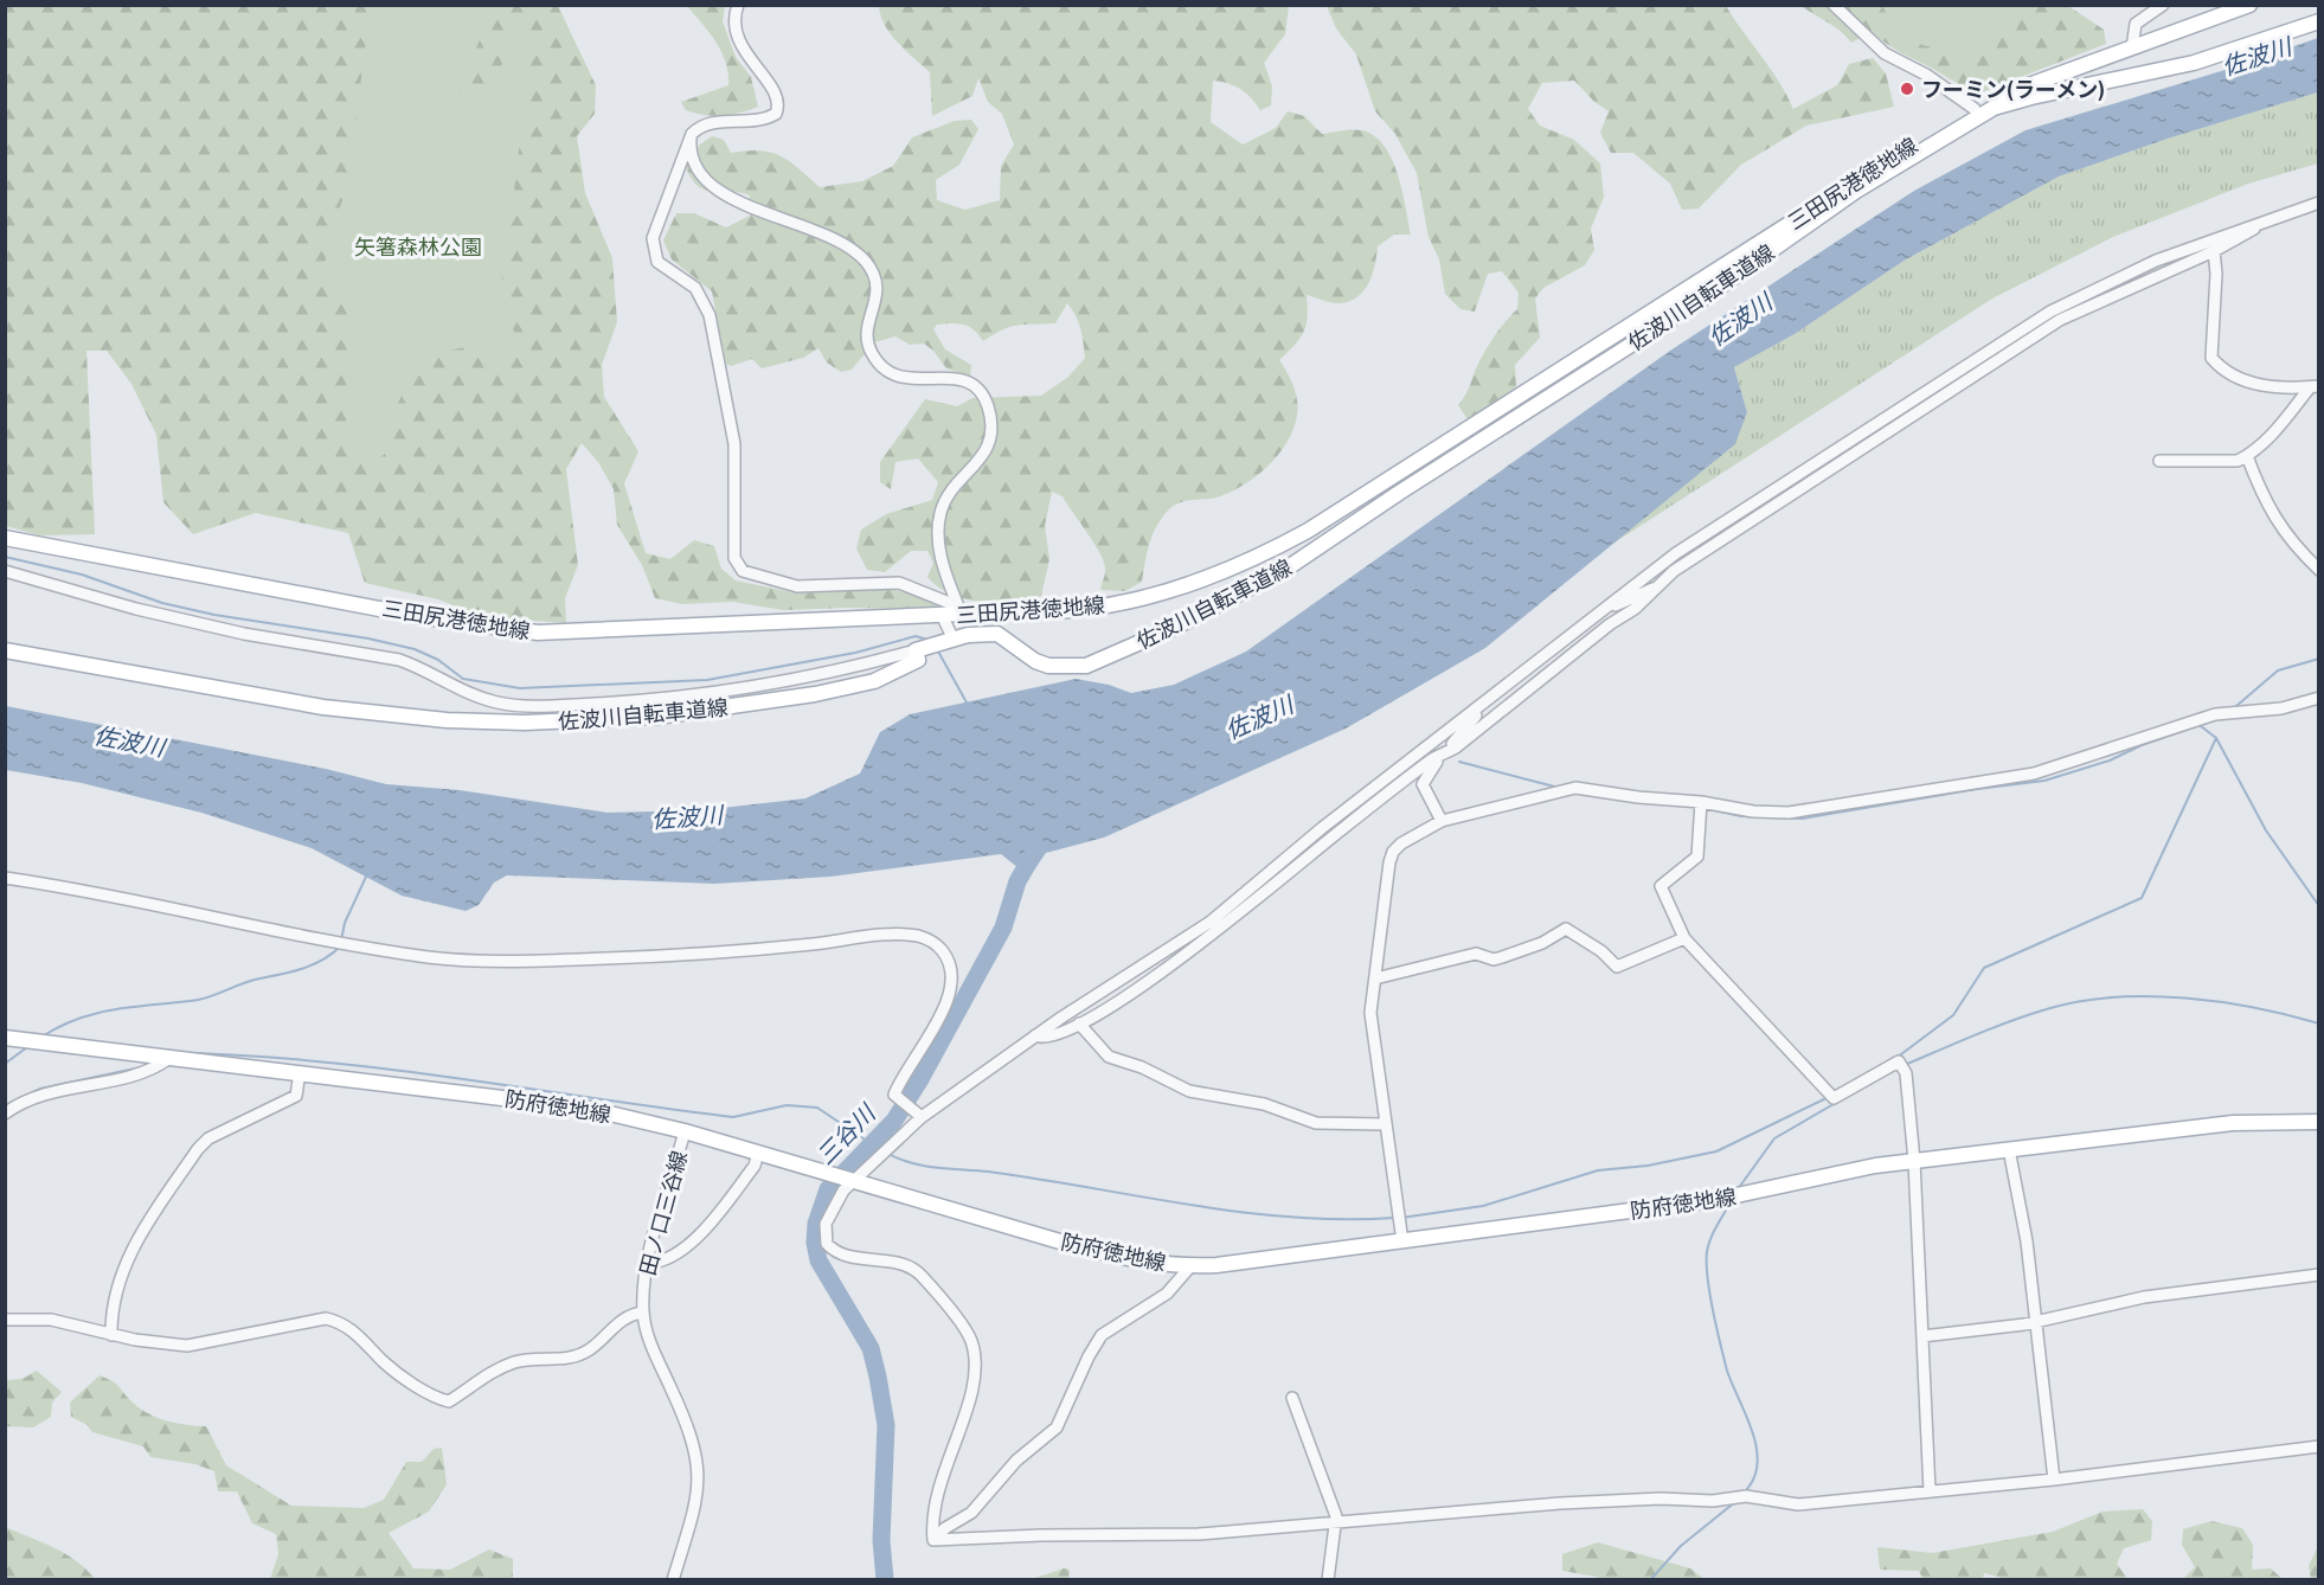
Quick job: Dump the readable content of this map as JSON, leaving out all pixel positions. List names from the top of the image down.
{
  "streets": {
    "main road": ["三田尻港徳地線", "佐波川自転車道線", "防府徳地線"],
    "street": ["田ノ口三谷線"]
  },
  "crossings": [
    ["防府徳地線", "田ノ口三谷線"]
  ],
  "water": ["佐波川", "三谷川"],
  "parks": ["矢箸森林公園"],
  "places": ["フーミン(ラーメン)"]
}
